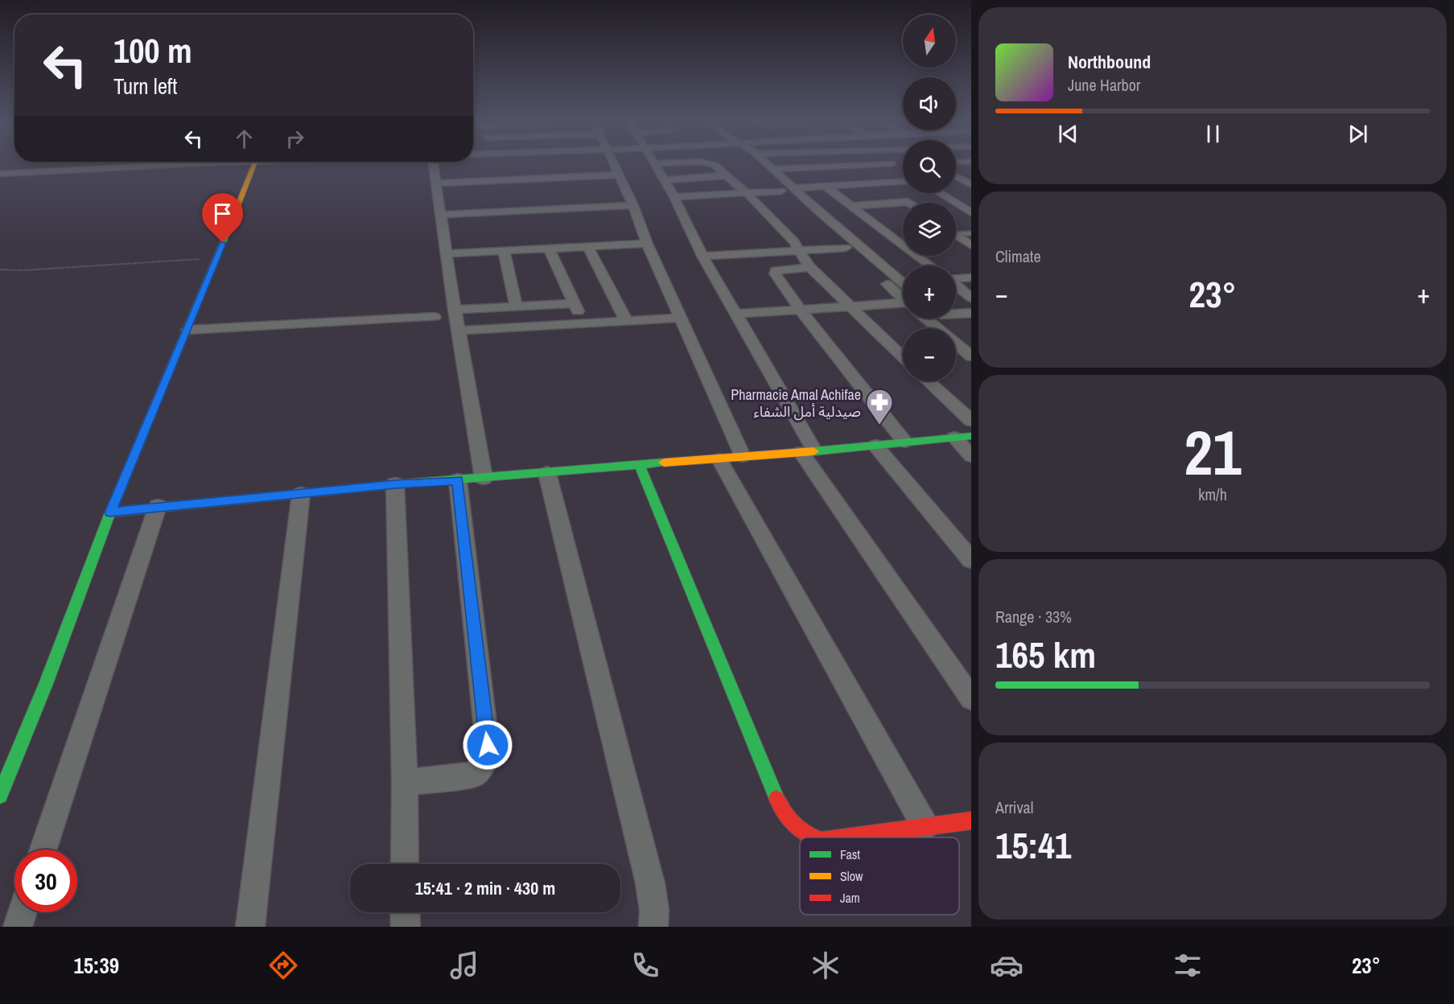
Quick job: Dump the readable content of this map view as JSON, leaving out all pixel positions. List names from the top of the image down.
{
  "places": {
    "pharmacy": ["Pharmacie Amal Achifae صيدلية أمل الشفاء"]
  },
  "legend": ["Fast", "Slow", "Jam"],
  "north": "top",
  "page": {
    "map_buttons": ["+", "−"],
    "turn": ["100 m", "Turn left"],
    "song": ["Northbound", "June Harbor"],
    "tile": [
      "Climate",
      ["21", "km/h"],
      ["Range · 33%", "165 km"],
      ["Arrival", "15:41"]
    ],
    "heat": ["−", "23°", "+"],
    "limit": "30",
    "trip": "15:41 · 2 min · 430 m",
    "tabs": ["15:39", "23°"]
  }
}
